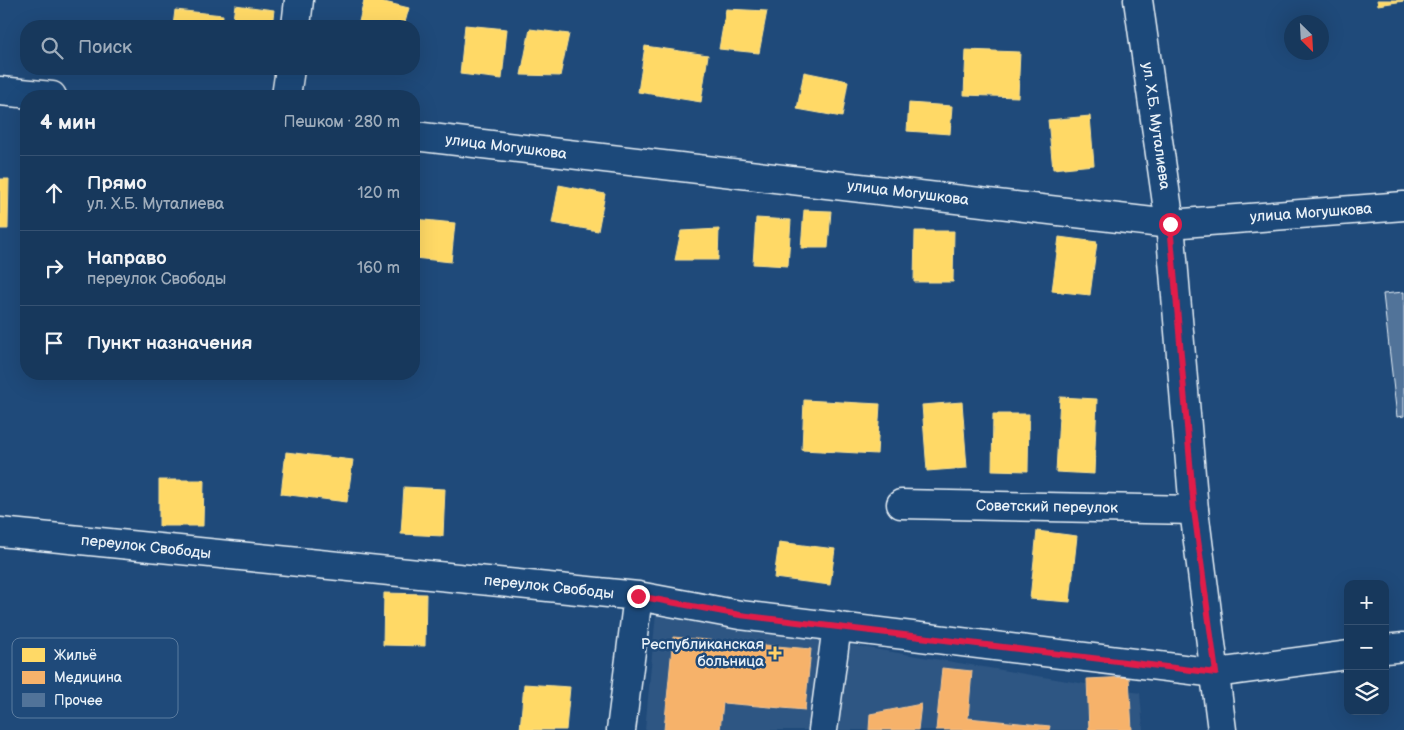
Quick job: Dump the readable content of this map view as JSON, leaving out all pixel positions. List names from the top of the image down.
{
  "streets": {
    "street": [
      "ул. Х.Б. Муталиева",
      "улица Могушкова",
      "Советский переулок",
      "переулок Свободы"
    ]
  },
  "crossings": [
    ["ул. Х.Б. Муталиева", "улица Могушкова"],
    ["ул. Х.Б. Муталиева", "Советский переулок"],
    ["ул. Х.Б. Муталиева", "переулок Свободы"]
  ],
  "places": {
    "health": ["Республиканская больница"]
  },
  "legend": ["Жильё", "Медицина", "Прочее"],
  "north": "bottom right",
  "page": {
    "search": "Поиск",
    "heading": ["4 мин", "Пешком · 280 m"],
    "list": [
      ["Прямо", "ул. Х.Б. Муталиева", "120 m"],
      ["Направо", "переулок Свободы", "160 m"],
      "Пункт назначения"
    ],
    "map_buttons": ["+", "−"]
  }
}
